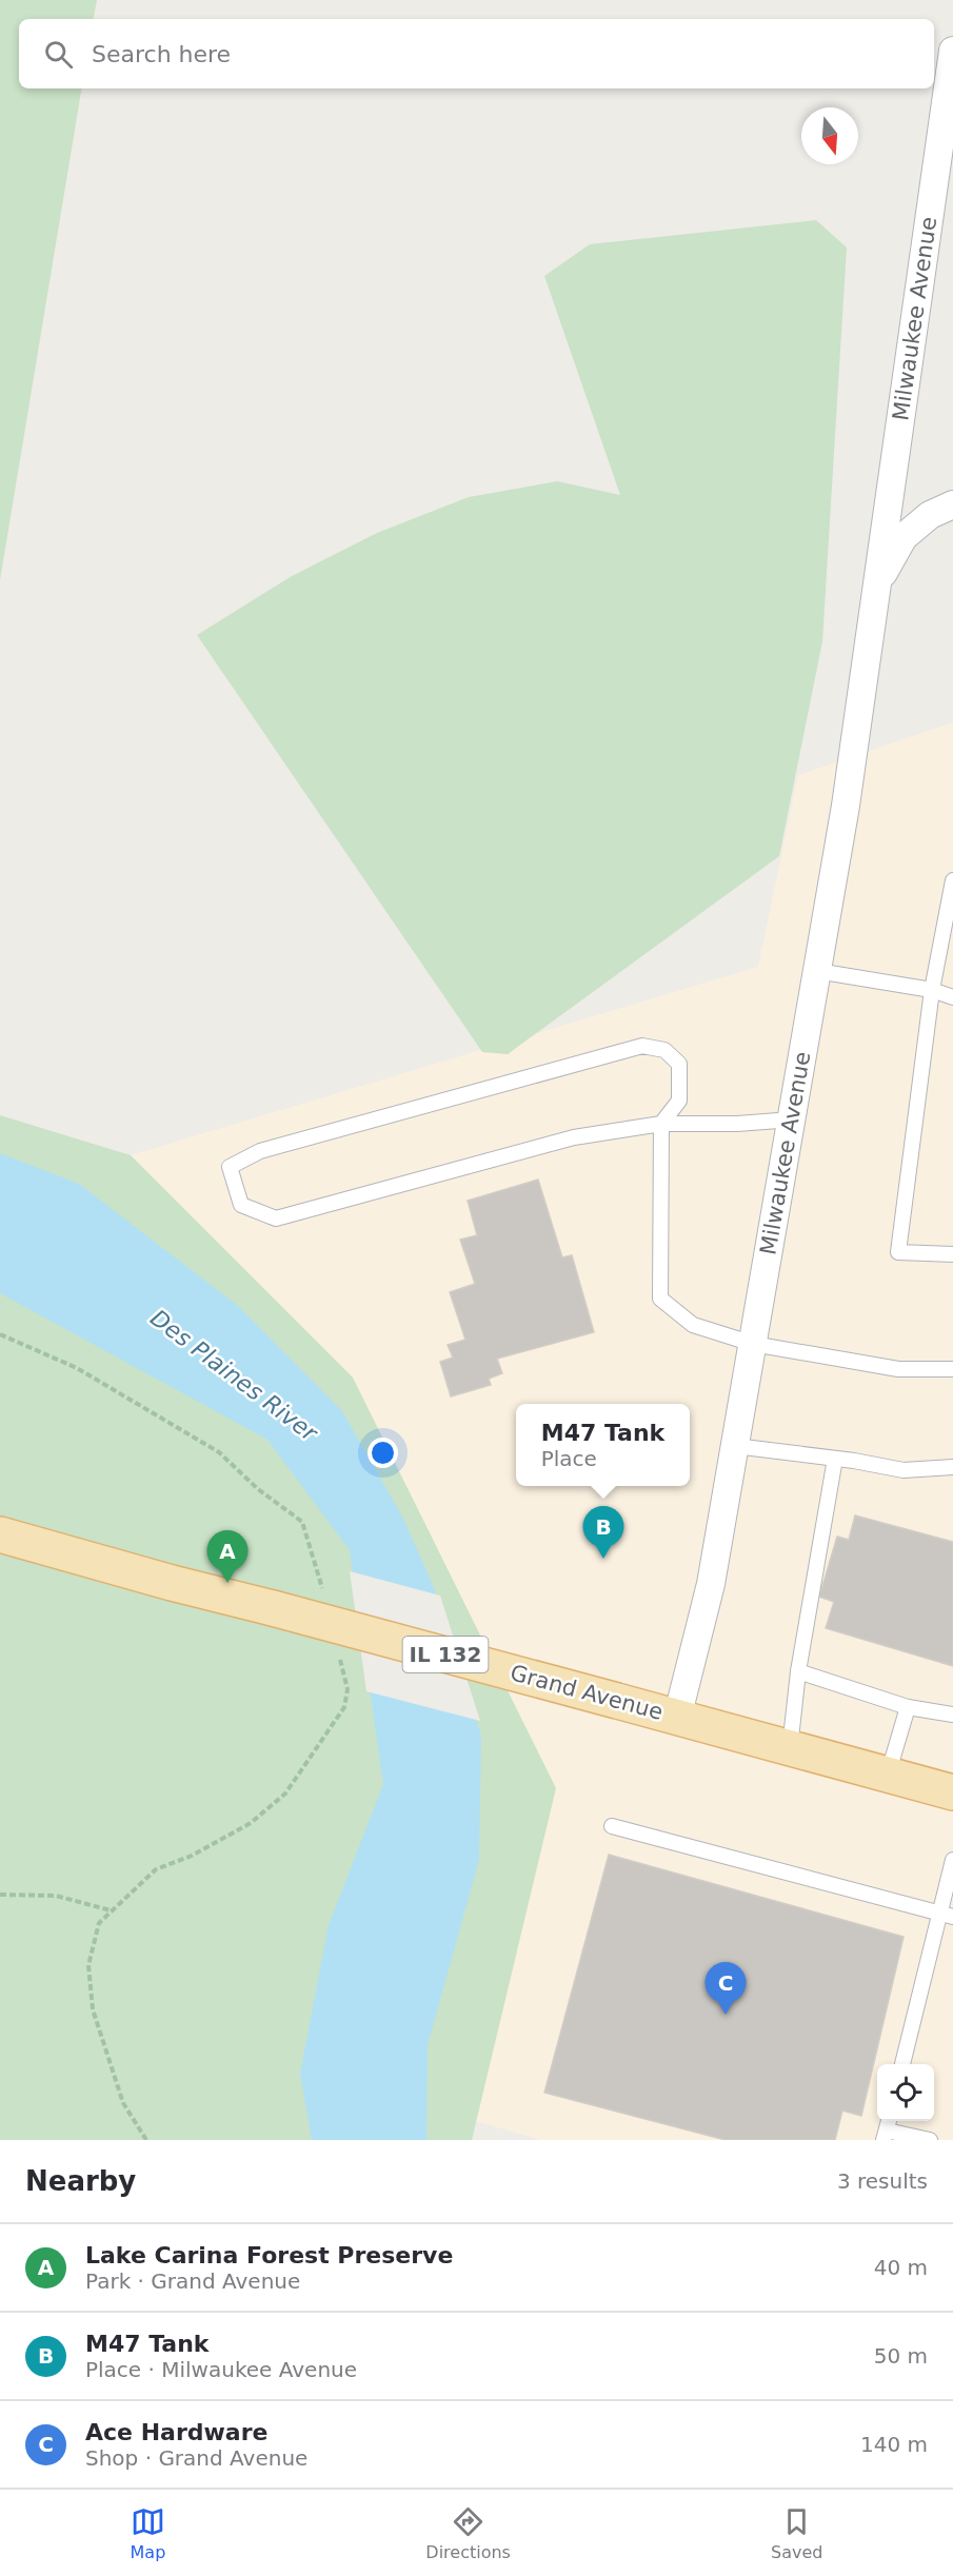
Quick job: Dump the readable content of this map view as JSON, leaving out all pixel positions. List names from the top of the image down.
{
  "streets": {
    "main road": ["IL 132", "Grand Avenue"],
    "street": ["Milwaukee Avenue"]
  },
  "crossings": [
    ["Milwaukee Avenue", "Grand Avenue"]
  ],
  "water": ["Des Plaines River"],
  "north": "bottom",
  "page": {
    "search": "Search here",
    "popup": ["M47 Tank", "Place"],
    "pins": ["B", "A", "C"],
    "heading": ["Nearby", "3 results"],
    "list": [
      {
        "mark": "A",
        "name": "Lake Carina Forest Preserve",
        "note": "Park · Grand Avenue",
        "value": "40 m"
      },
      {
        "mark": "B",
        "name": "M47 Tank",
        "note": "Place · Milwaukee Avenue",
        "value": "50 m"
      },
      {
        "mark": "C",
        "name": "Ace Hardware",
        "note": "Shop · Grand Avenue",
        "value": "140 m"
      }
    ],
    "nav": ["Map", "Directions", "Saved"]
  }
}
